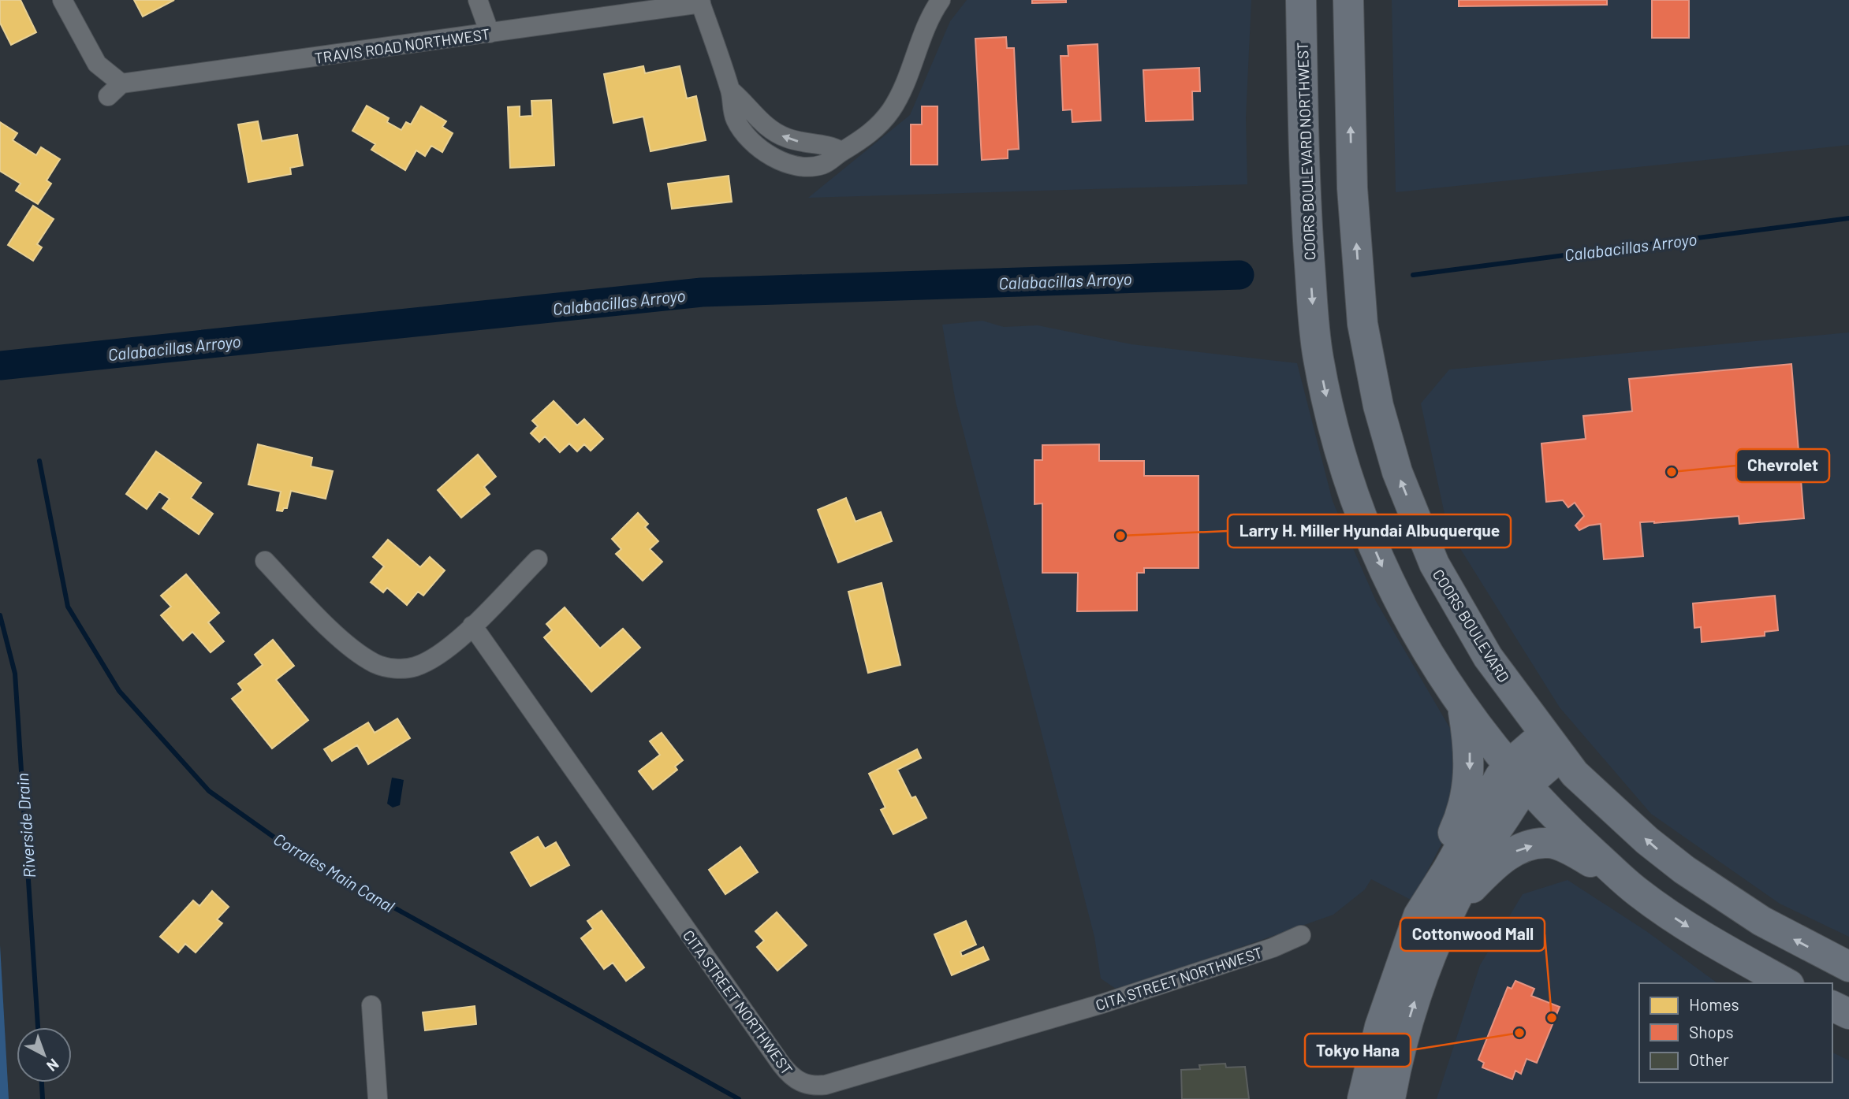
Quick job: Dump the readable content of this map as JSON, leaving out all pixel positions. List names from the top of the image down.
{
  "streets": {
    "main road": ["COORS BOULEVARD NORTHWEST", "COORS BOULEVARD"],
    "street": ["TRAVIS ROAD NORTHWEST", "CITA STREET NORTHWEST"]
  },
  "one_way": ["COORS BOULEVARD NORTHWEST", "COORS BOULEVARD"],
  "water": ["Calabacillas Arroyo", "Riverside Drain", "Corrales Main Canal"],
  "places": [
    "Chevrolet",
    "Larry H. Miller Hyundai Albuquerque",
    "Cottonwood Mall",
    "Tokyo Hana"
  ],
  "legend": ["Homes", "Shops", "Other"],
  "north": "bottom right"
}
